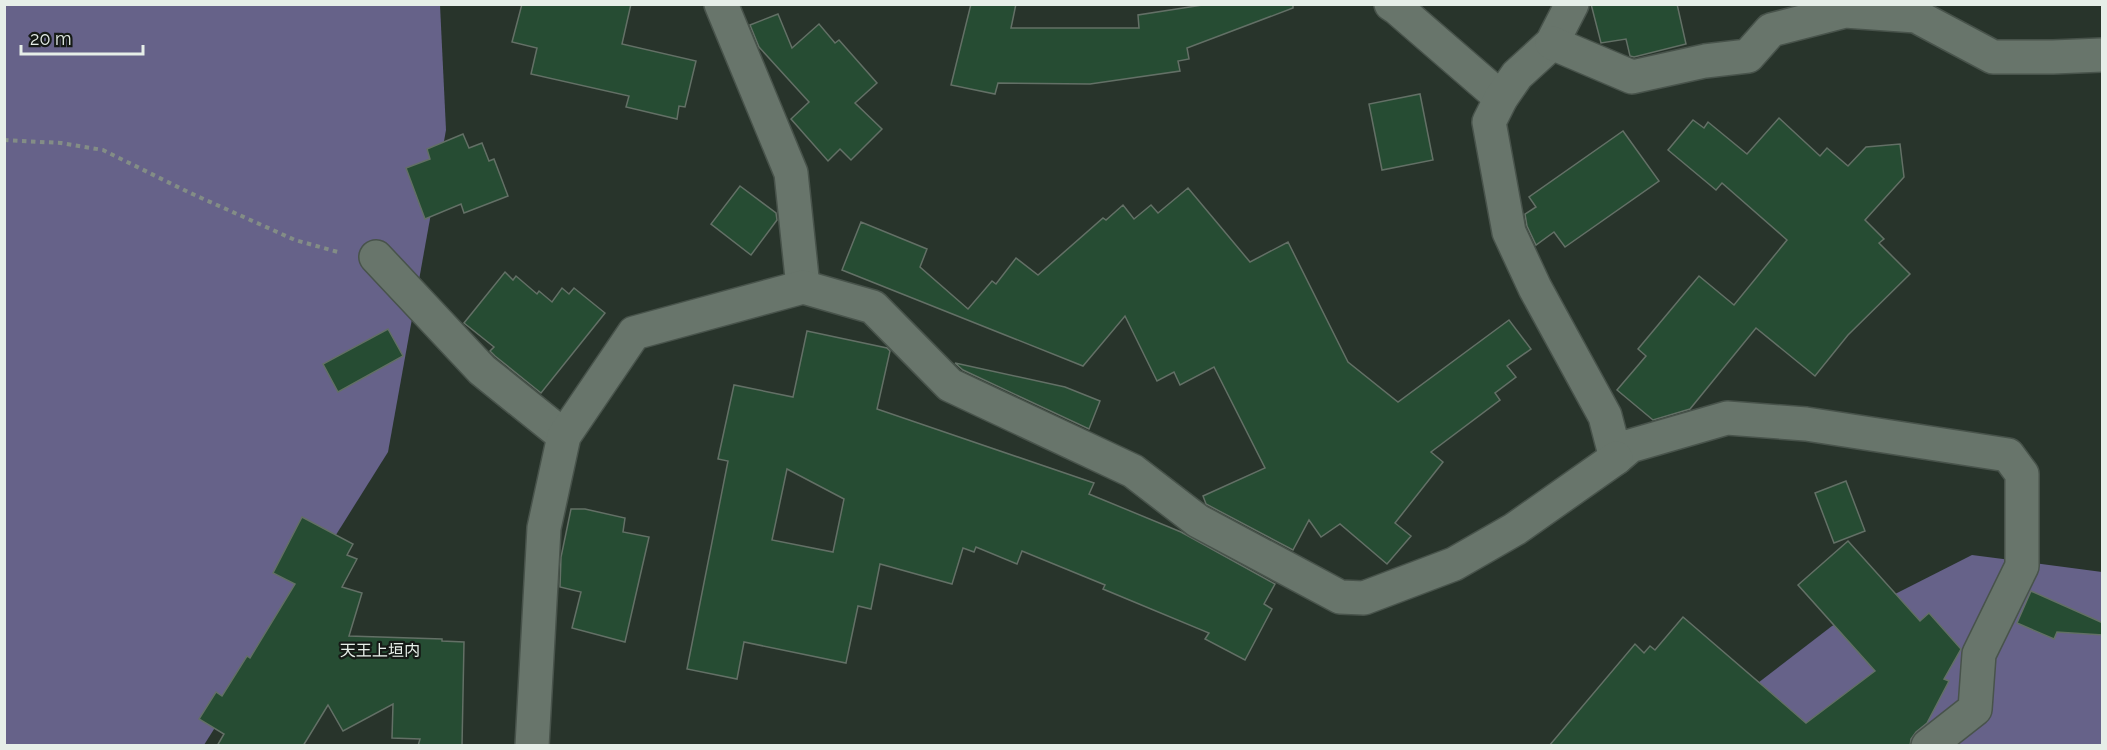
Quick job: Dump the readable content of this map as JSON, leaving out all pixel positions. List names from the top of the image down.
{
  "districts": ["天王上垣内"],
  "scale_bar": "20 m"
}
